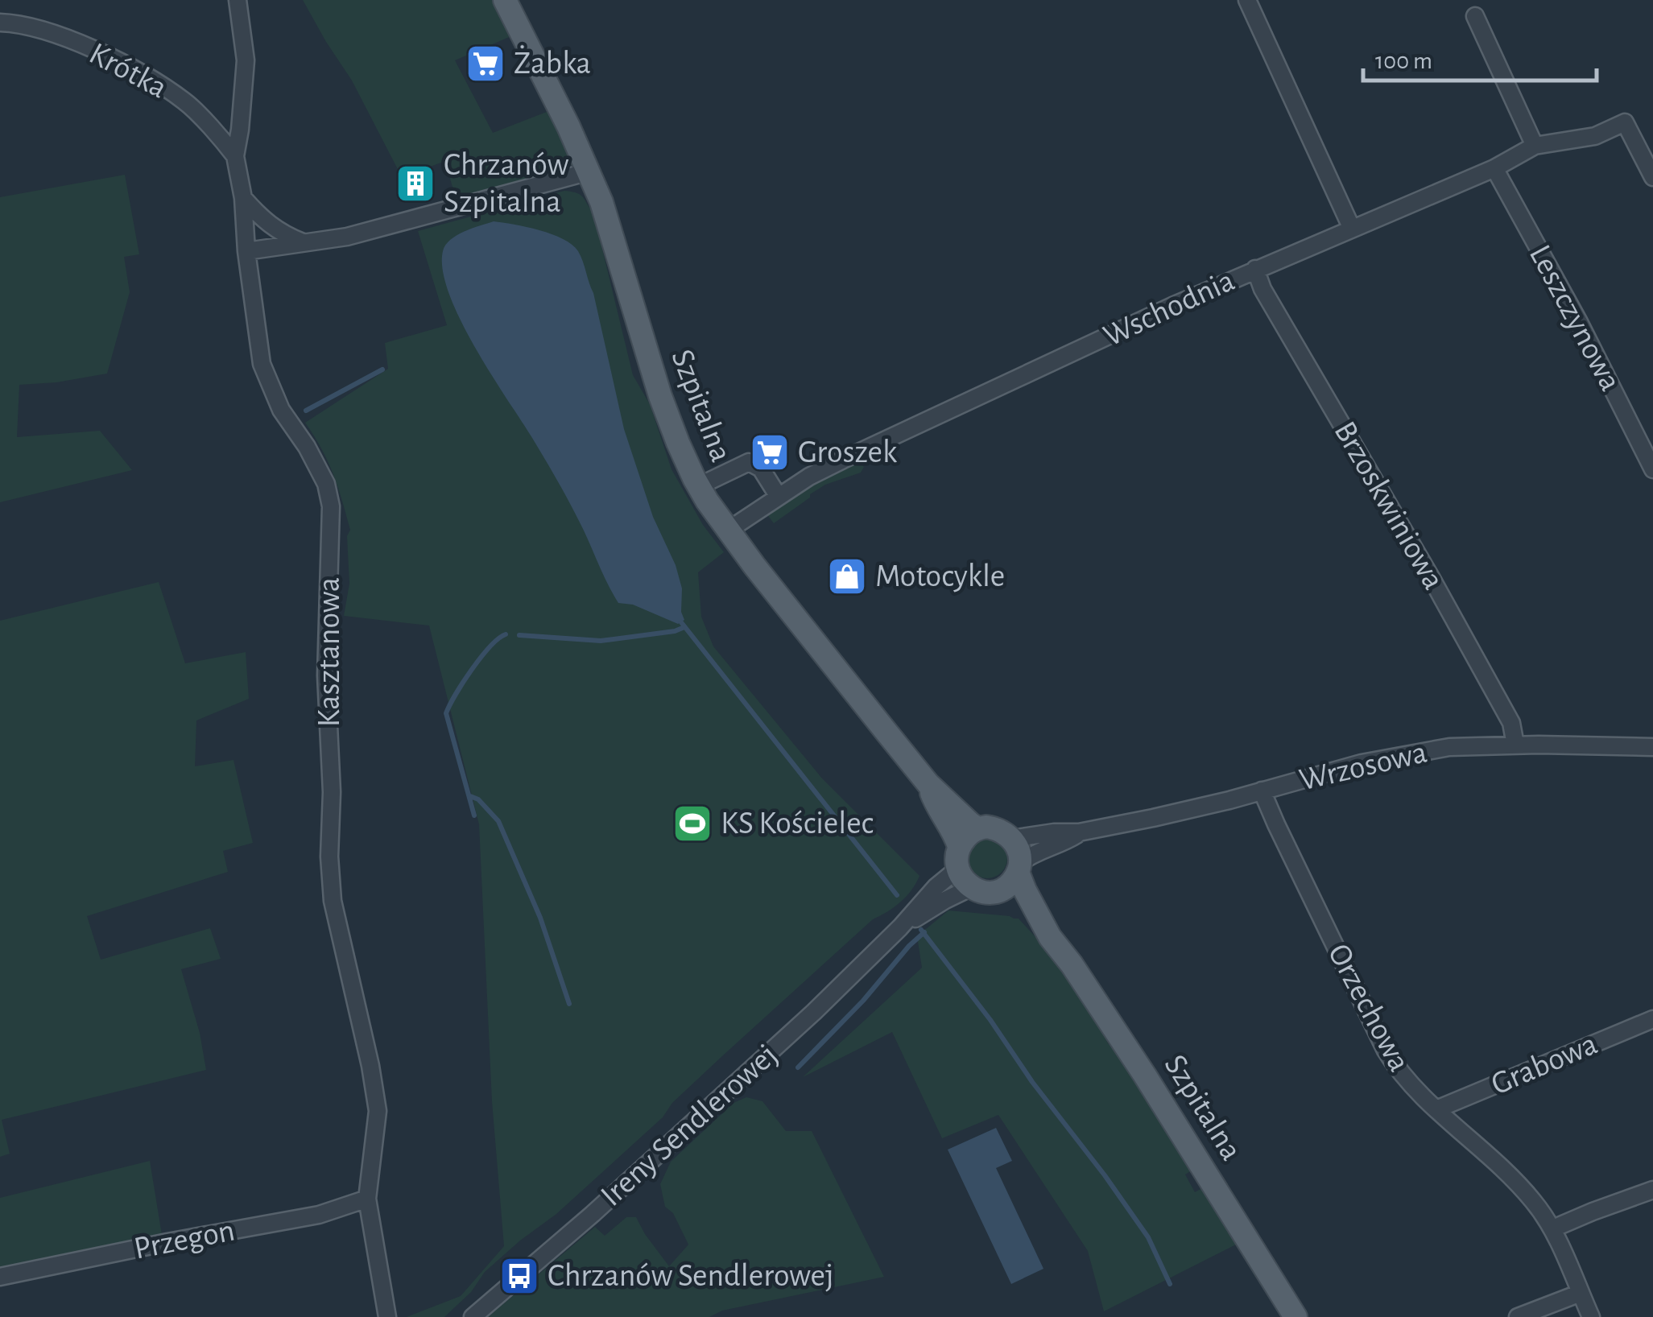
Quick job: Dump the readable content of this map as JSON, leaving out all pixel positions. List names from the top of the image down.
{
  "streets": {
    "main road": ["Szpitalna"],
    "street": [
      "Krótka",
      "Wschodnia",
      "Leszczynowa",
      "Brzoskwiniowa",
      "Kasztanowa",
      "Wrzosowa",
      "Orzechowa",
      "Grabowa",
      "Ireny Sendlerowej",
      "Przegon"
    ]
  },
  "crossings": [
    ["Krótka", "Kasztanowa"],
    ["Wschodnia", "Leszczynowa"],
    ["Wschodnia", "Szpitalna"],
    ["Wschodnia", "Brzoskwiniowa"],
    ["Szpitalna", "Wrzosowa"],
    ["Szpitalna", "Ireny Sendlerowej"],
    ["Brzoskwiniowa", "Wrzosowa"],
    ["Kasztanowa", "Przegon"],
    ["Wrzosowa", "Orzechowa"],
    ["Wrzosowa", "Ireny Sendlerowej"],
    ["Orzechowa", "Grabowa"]
  ],
  "places": {
    "supermarket": ["Żabka", "Groszek"],
    "building": ["Chrzanów Szpitalna"],
    "shop": ["Motocykle"],
    "sports": ["KS Kościelec"],
    "bus stop": ["Chrzanów Sendlerowej"]
  },
  "scale_bar": "100 m"
}
